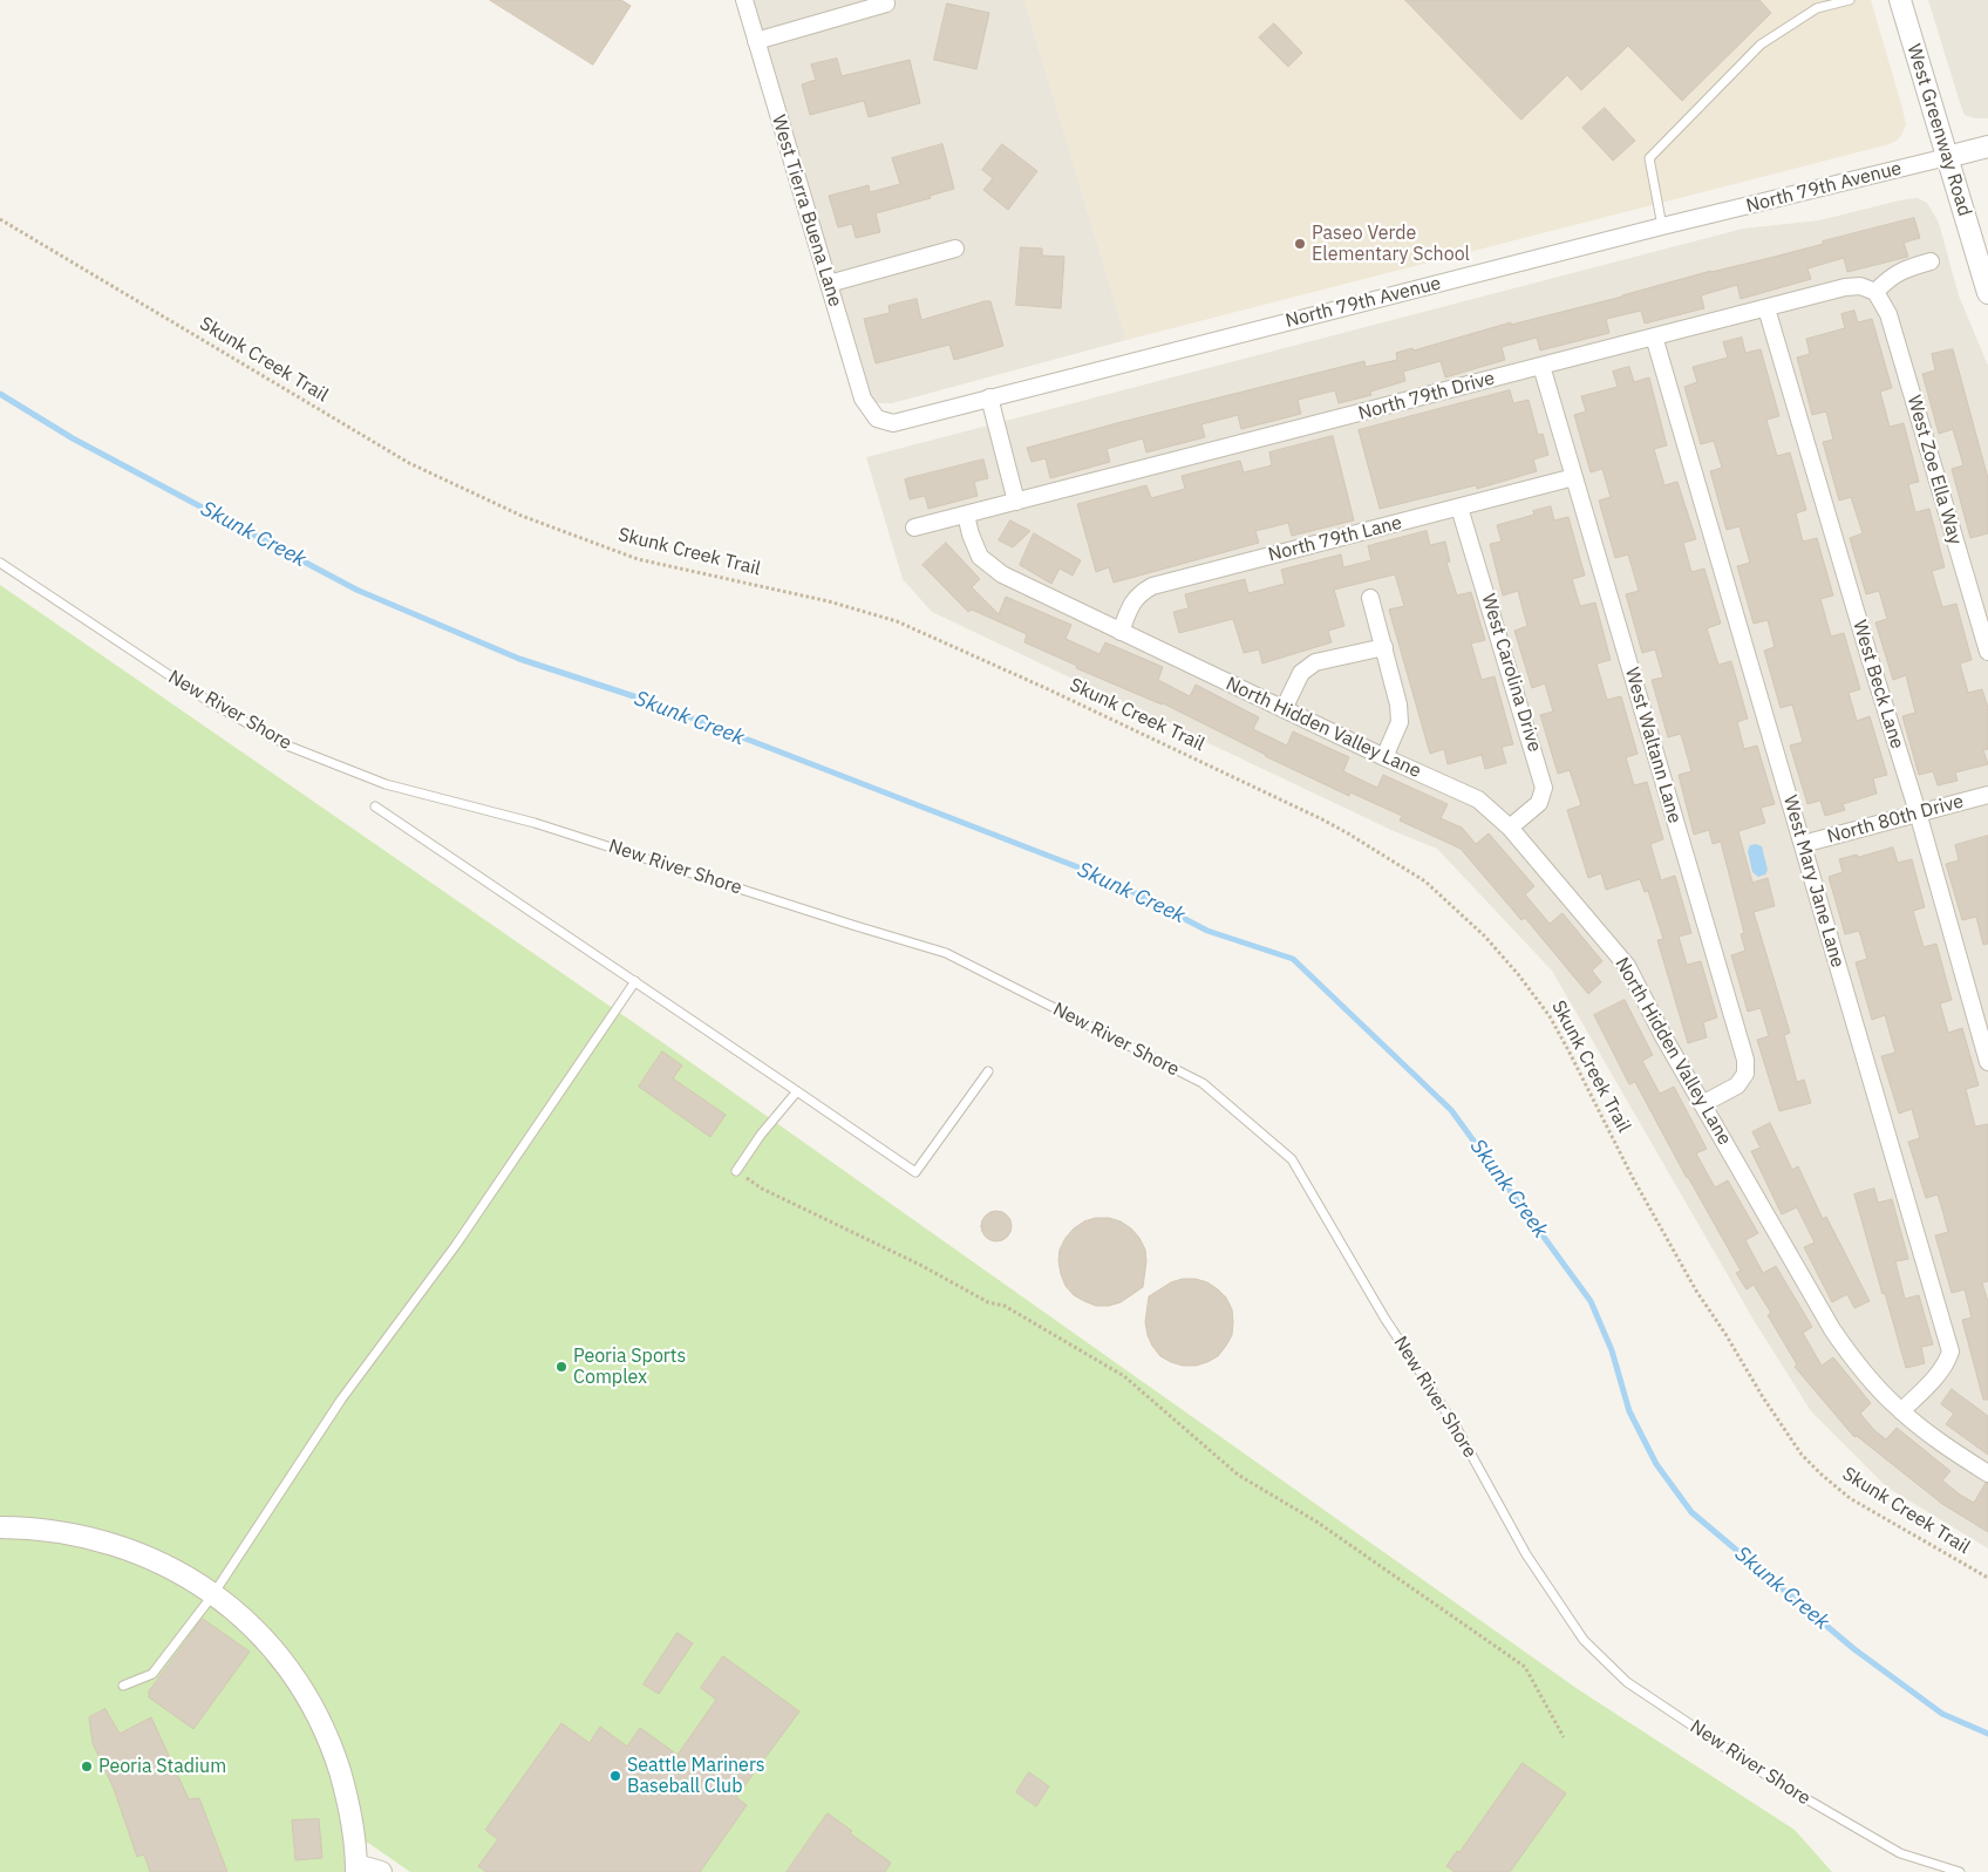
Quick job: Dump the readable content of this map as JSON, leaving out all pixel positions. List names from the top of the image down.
{
  "streets": {
    "street": [
      "West Greenway Road",
      "North 79th Avenue",
      "West Tierra Buena Lane",
      "North 79th Drive",
      "West Zoe Ella Way",
      "North 79th Lane",
      "West Carolina Drive",
      "West Beck Lane",
      "North Hidden Valley Lane",
      "West Waltann Lane",
      "North 80th Drive",
      "West Mary Jane Lane"
    ],
    "lane": ["New River Shore"],
    "path": ["Skunk Creek Trail"]
  },
  "crossings": [
    ["West Greenway Road", "North 79th Avenue"],
    ["North 79th Avenue", "West Tierra Buena Lane"],
    ["North 79th Drive", "West Zoe Ella Way"],
    ["North 79th Drive", "West Beck Lane"],
    ["North 79th Drive", "North Hidden Valley Lane"],
    ["North 79th Drive", "West Waltann Lane"],
    ["North 79th Drive", "West Mary Jane Lane"],
    ["North 79th Lane", "West Carolina Drive"],
    ["North 79th Lane", "North Hidden Valley Lane"],
    ["North 79th Lane", "West Waltann Lane"],
    ["West Carolina Drive", "North Hidden Valley Lane"],
    ["West Beck Lane", "North 80th Drive"],
    ["North Hidden Valley Lane", "West Waltann Lane"],
    ["North Hidden Valley Lane", "West Mary Jane Lane"],
    ["North 80th Drive", "West Mary Jane Lane"]
  ],
  "water": ["Skunk Creek"],
  "places": [
    "Paseo Verde Elementary School",
    "Peoria Sports Complex",
    "Peoria Stadium",
    "Seattle Mariners Baseball Club"
  ]
}
